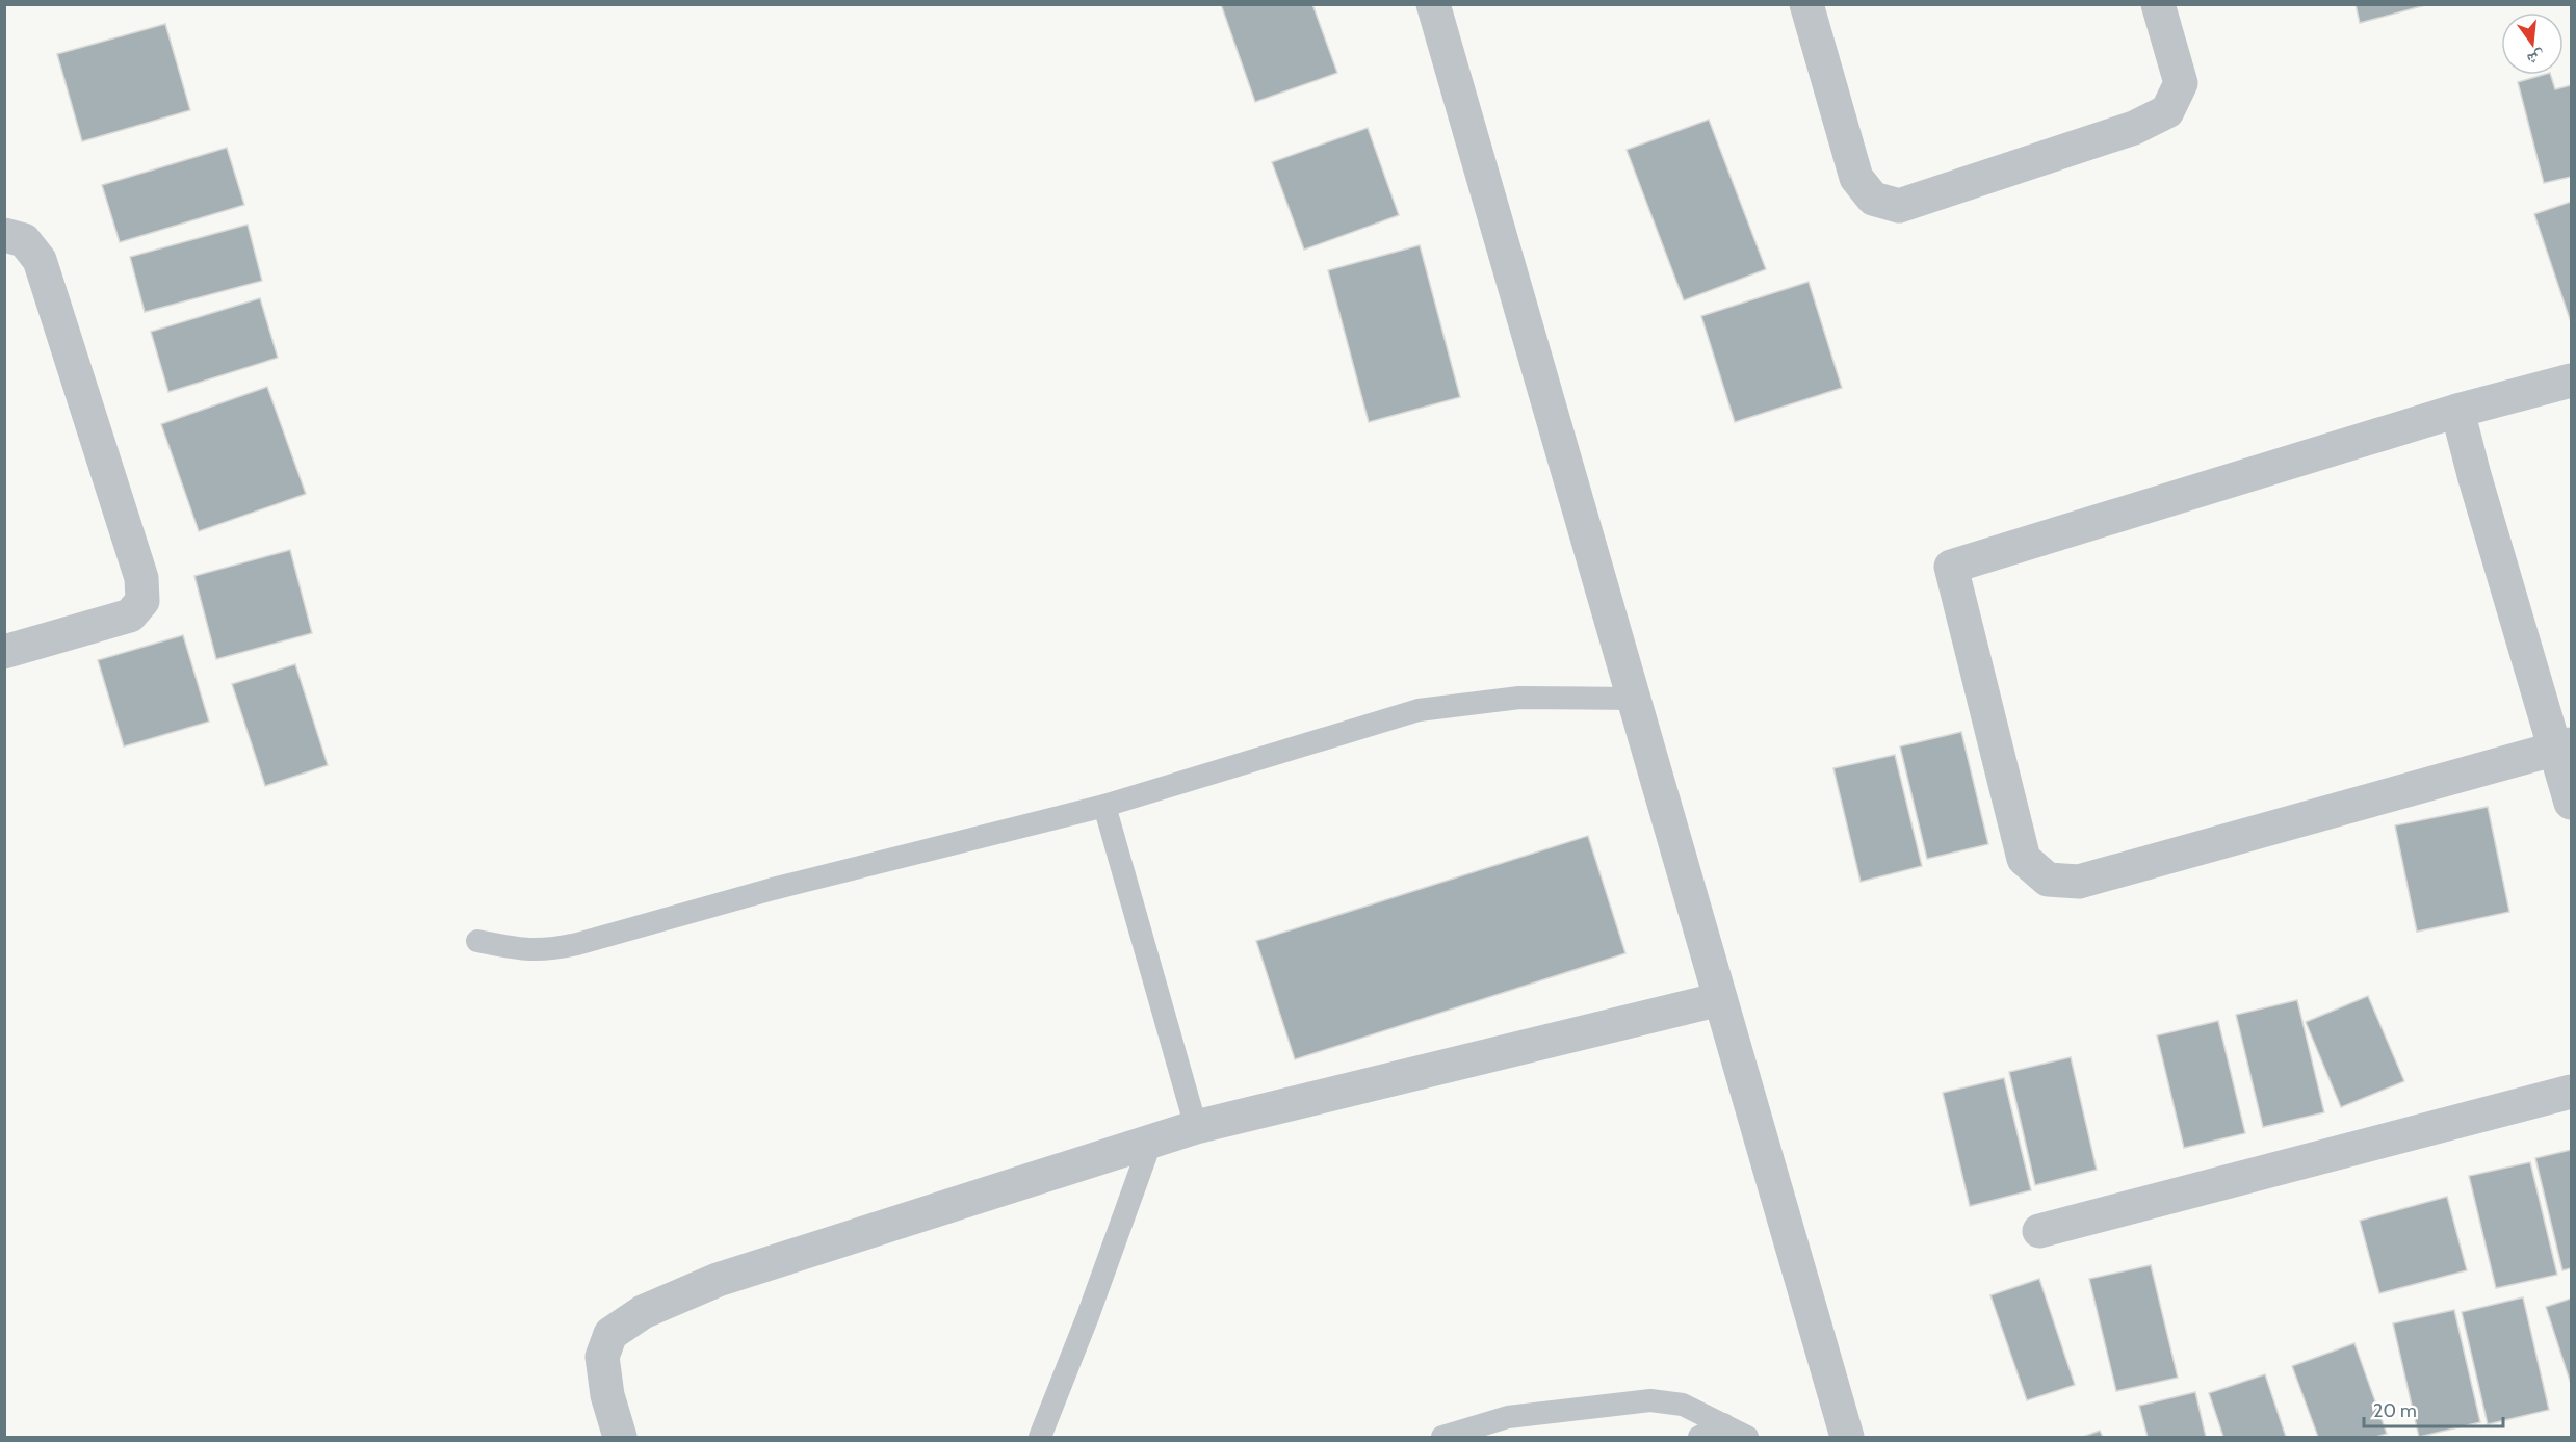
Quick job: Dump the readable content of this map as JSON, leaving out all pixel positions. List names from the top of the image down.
{
  "scale_bar": "20 m",
  "north": "bottom"
}
